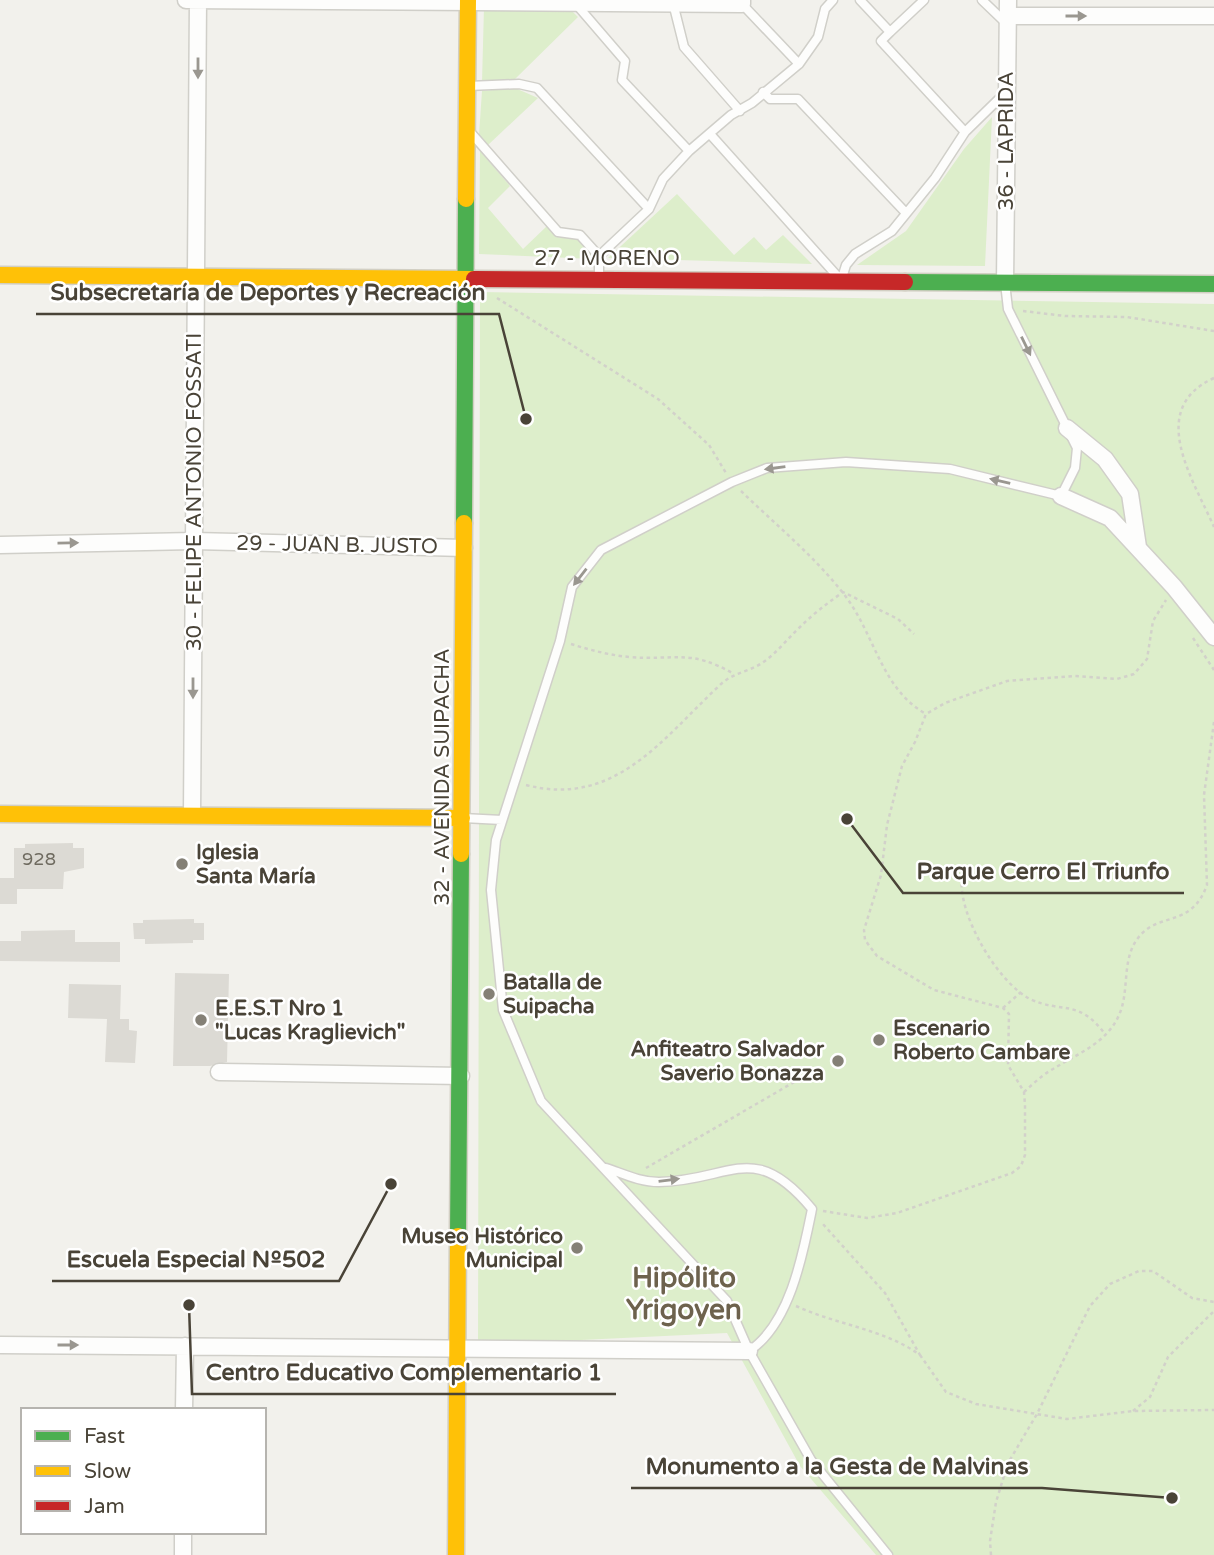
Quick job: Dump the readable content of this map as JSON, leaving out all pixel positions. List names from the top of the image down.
{
  "streets": {
    "street": [
      "36 - LAPRIDA",
      "27 - MORENO",
      "30 - FELIPE ANTONIO FOSSATI",
      "29 - JUAN B. JUSTO",
      "32 - AVENIDA SUIPACHA"
    ]
  },
  "crossings": [
    ["36 - LAPRIDA", "27 - MORENO"],
    ["27 - MORENO", "30 - FELIPE ANTONIO FOSSATI"],
    ["27 - MORENO", "32 - AVENIDA SUIPACHA"],
    ["30 - FELIPE ANTONIO FOSSATI", "29 - JUAN B. JUSTO"],
    ["29 - JUAN B. JUSTO", "32 - AVENIDA SUIPACHA"]
  ],
  "one_way": ["30 - FELIPE ANTONIO FOSSATI", "29 - JUAN B. JUSTO"],
  "districts": ["Hipólito Yrigoyen"],
  "places": [
    "Subsecretaría de Deportes y Recreación",
    "Parque Cerro El Triunfo",
    "Iglesia Santa María",
    "Batalla de Suipacha",
    "E.E.S.T Nro 1 \"Lucas Kraglievich\"",
    "Escenario Roberto Cambare",
    "Anfiteatro Salvador Saverio Bonazza",
    "Escuela Especial Nº502",
    "Museo Histórico Municipal",
    "Centro Educativo Complementario 1",
    "Monumento a la Gesta de Malvinas"
  ],
  "house_numbers": ["928"],
  "legend": ["Fast", "Slow", "Jam"]
}
